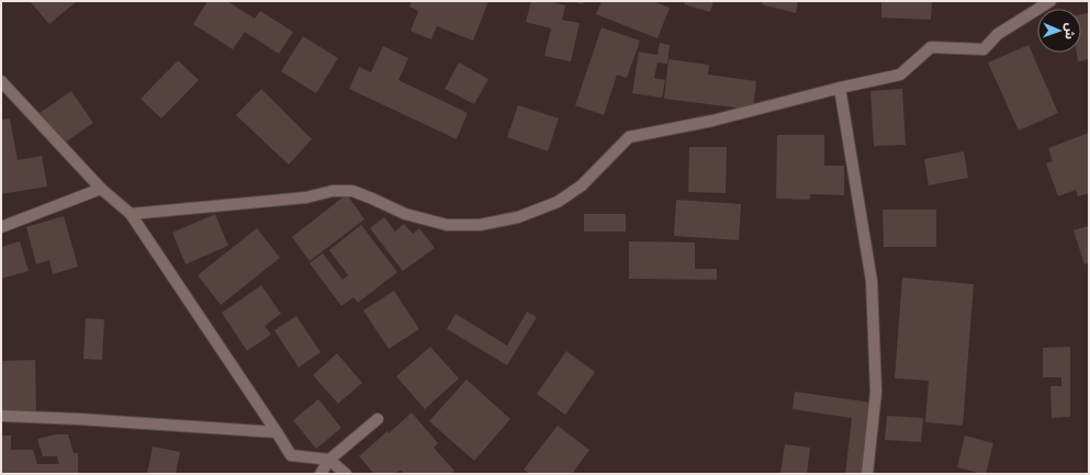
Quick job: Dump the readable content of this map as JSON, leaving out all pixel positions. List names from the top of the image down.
{
  "north": "right"
}
